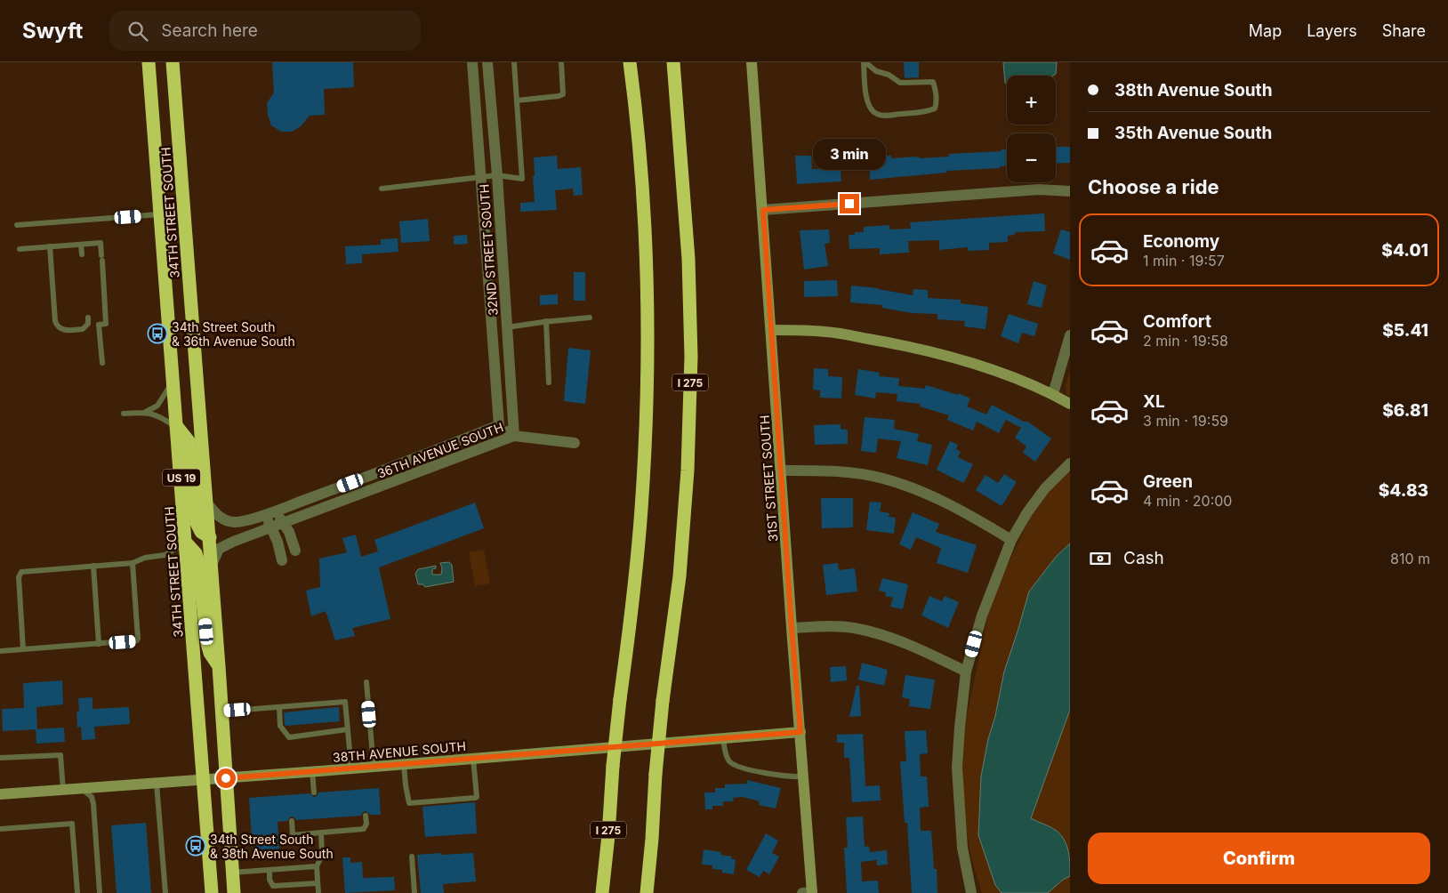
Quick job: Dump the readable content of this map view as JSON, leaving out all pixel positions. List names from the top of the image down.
{
  "streets": {
    "highway": ["34TH STREET SOUTH", "I 275", "US 19"],
    "street": [
      "32ND STREET SOUTH",
      "36TH AVENUE SOUTH",
      "31ST STREET SOUTH",
      "38TH AVENUE SOUTH"
    ]
  },
  "crossings": [
    ["34TH STREET SOUTH", "36TH AVENUE SOUTH"],
    ["34TH STREET SOUTH", "38TH AVENUE SOUTH"],
    ["32ND STREET SOUTH", "36TH AVENUE SOUTH"],
    ["31ST STREET SOUTH", "38TH AVENUE SOUTH"]
  ],
  "places": {
    "bus stop": ["34th Street South & 36th Avenue South", "34th Street South & 38th Avenue South"]
  },
  "page": {
    "header": "Swyft",
    "search": "Search here",
    "nav": ["Map", "Layers", "Share"],
    "banner": ["38th Avenue South", "35th Avenue South"],
    "map_buttons": ["+", "−"],
    "bubble": "3 min",
    "heading": "Choose a ride",
    "list": [
      {
        "name": "Economy",
        "note": "1 min · 19:57",
        "value": "$4.01"
      },
      {
        "name": "Comfort",
        "note": "2 min · 19:58",
        "value": "$5.41"
      },
      {
        "name": "XL",
        "note": "3 min · 19:59",
        "value": "$6.81"
      },
      {
        "name": "Green",
        "note": "4 min · 20:00",
        "value": "$4.83"
      }
    ],
    "pay": ["Cash", "810 m"],
    "buttons": "Confirm"
  }
}
